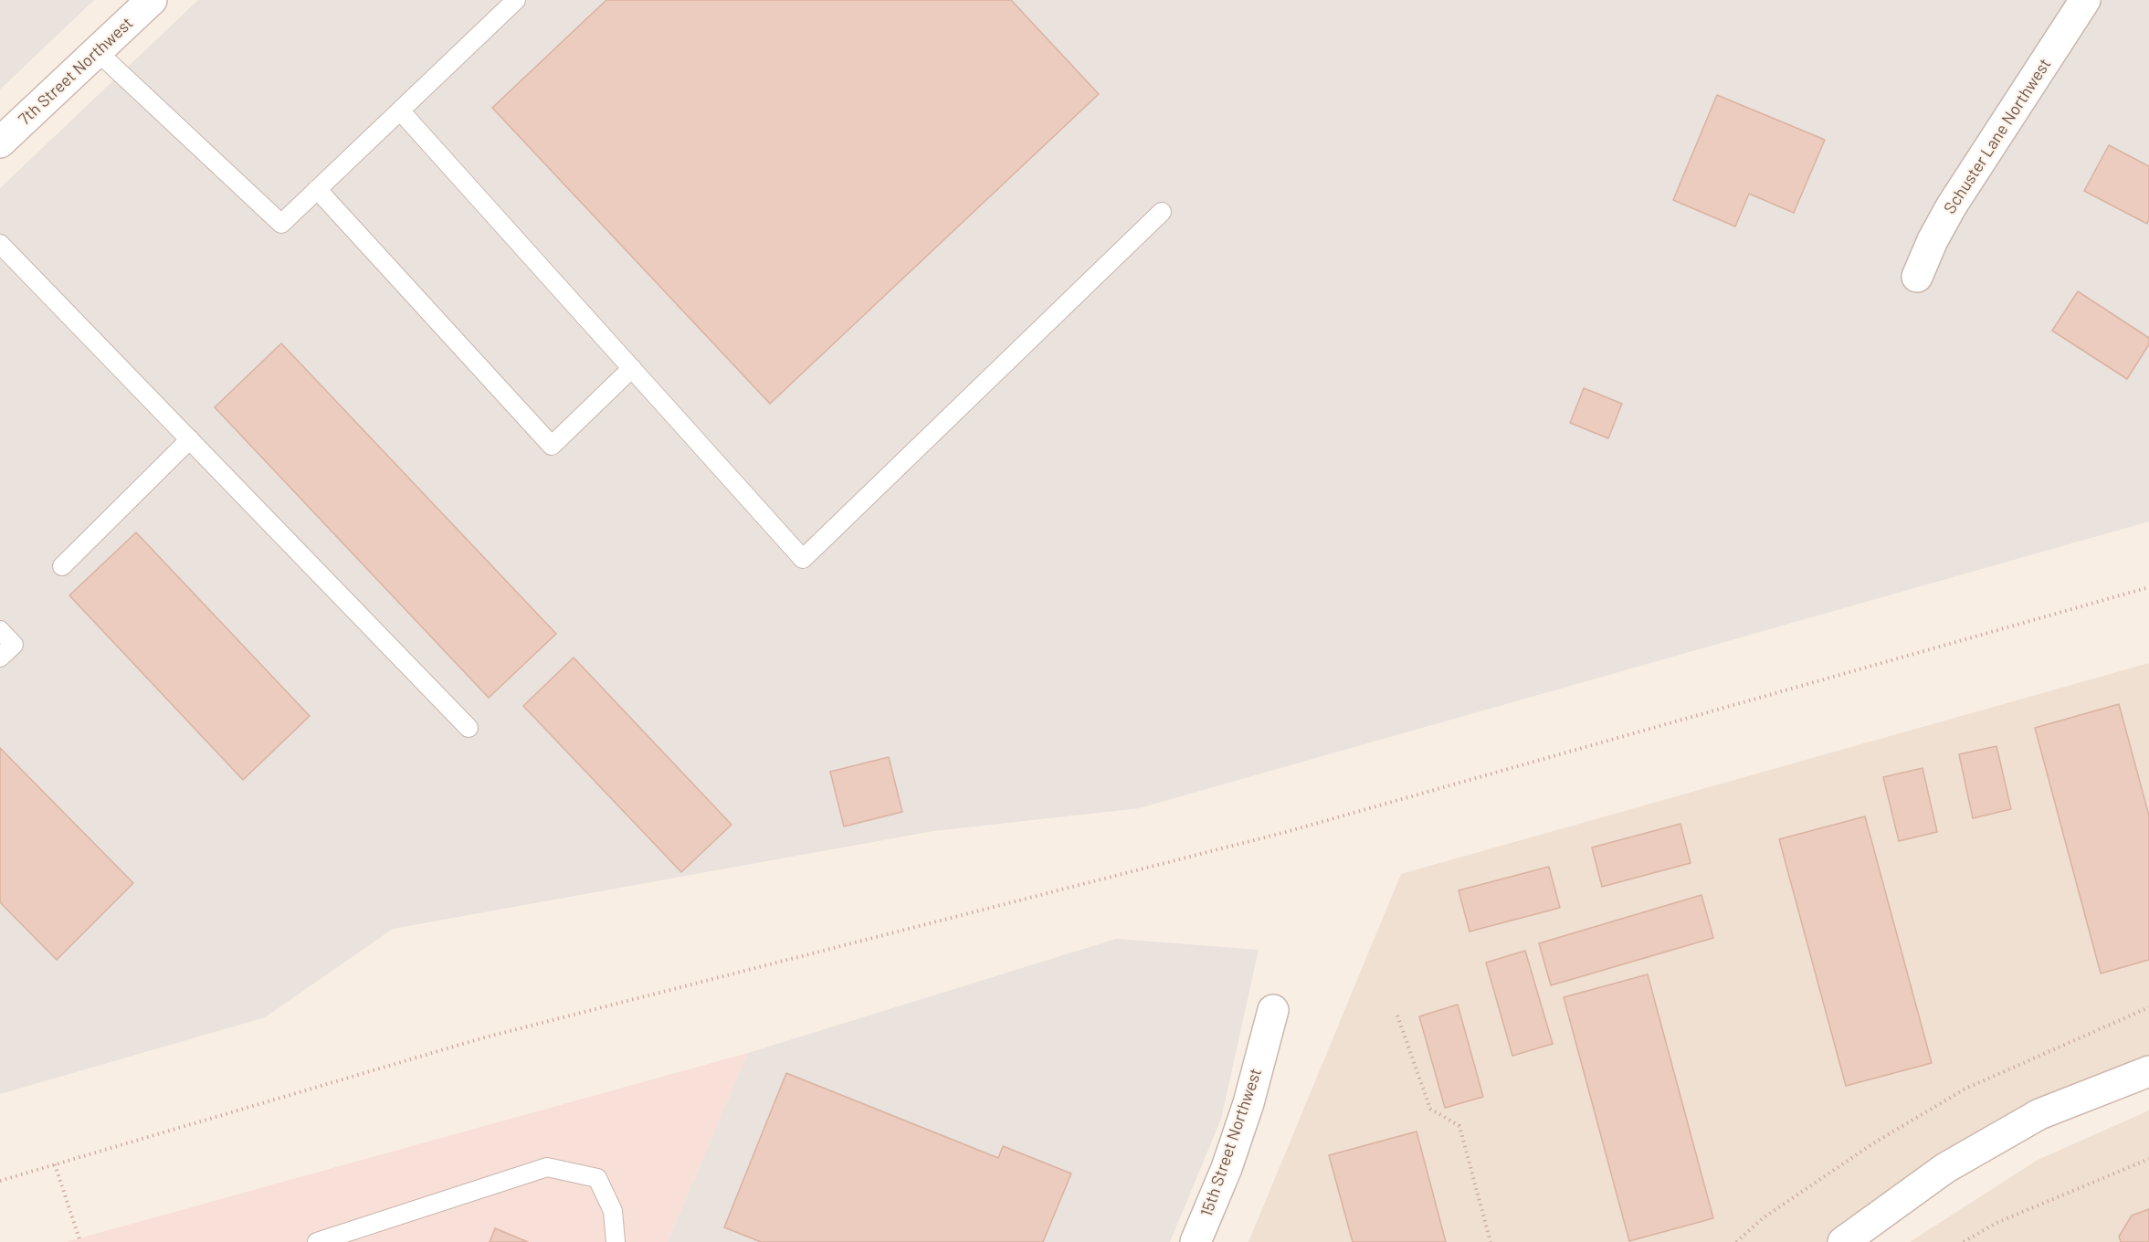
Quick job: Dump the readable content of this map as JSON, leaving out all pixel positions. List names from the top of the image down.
{
  "streets": {
    "street": ["7th Street Northwest", "Schuster Lane Northwest", "15th Street Northwest"]
  }
}
